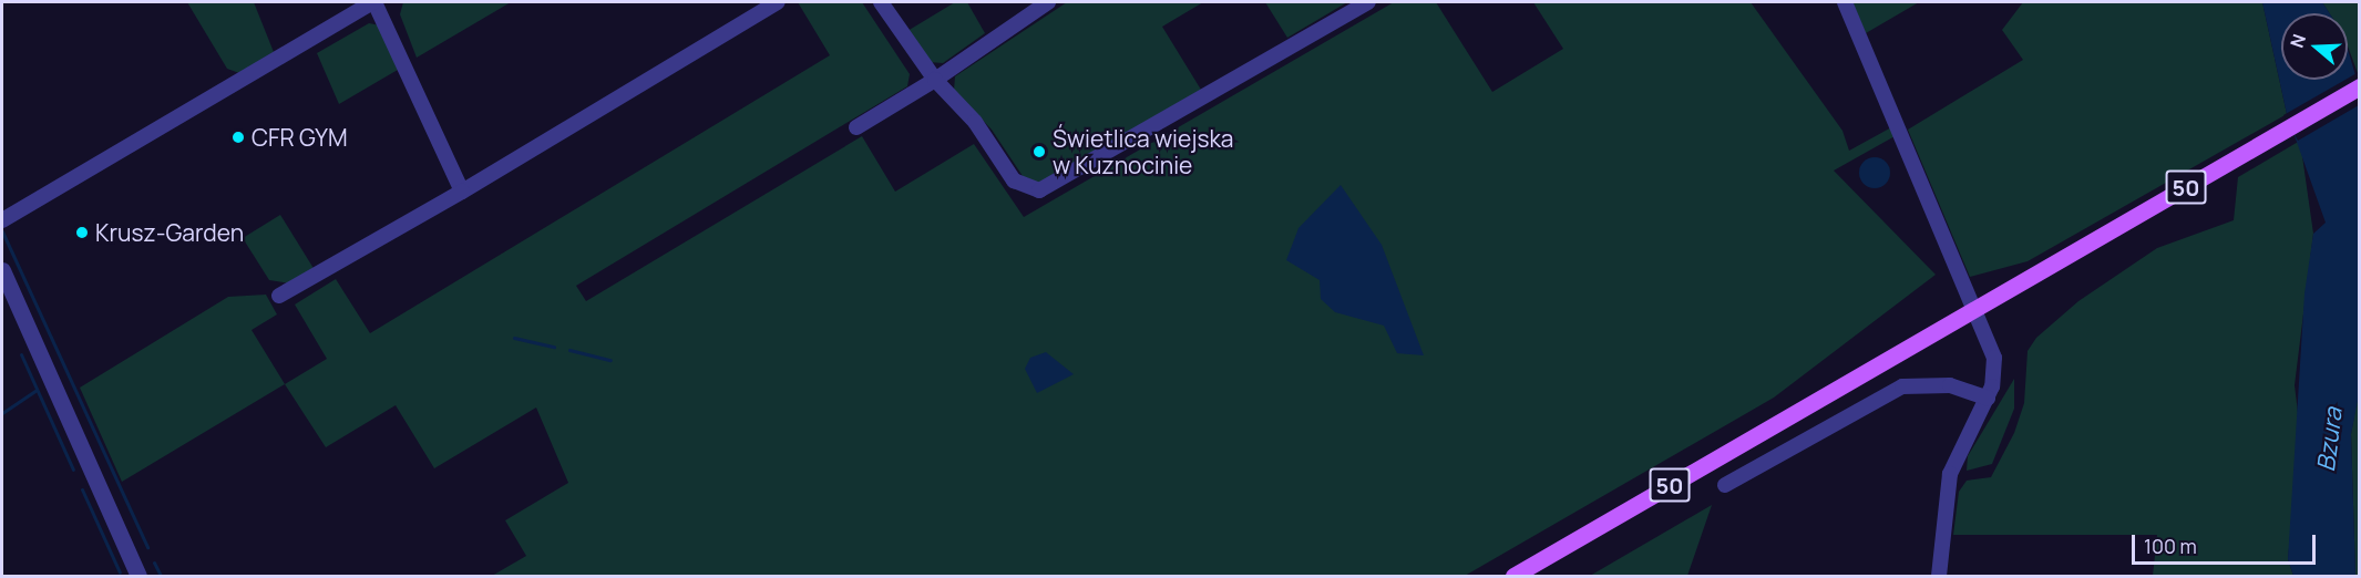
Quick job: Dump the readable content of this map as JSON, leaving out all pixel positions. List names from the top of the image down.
{
  "streets": {
    "main road": ["50"]
  },
  "water": ["Bzura"],
  "places": ["CFR GYM", "Świetlica wiejska w Kuznocinie", "Krusz-Garden"],
  "scale_bar": "100 m",
  "north": "left"
}
